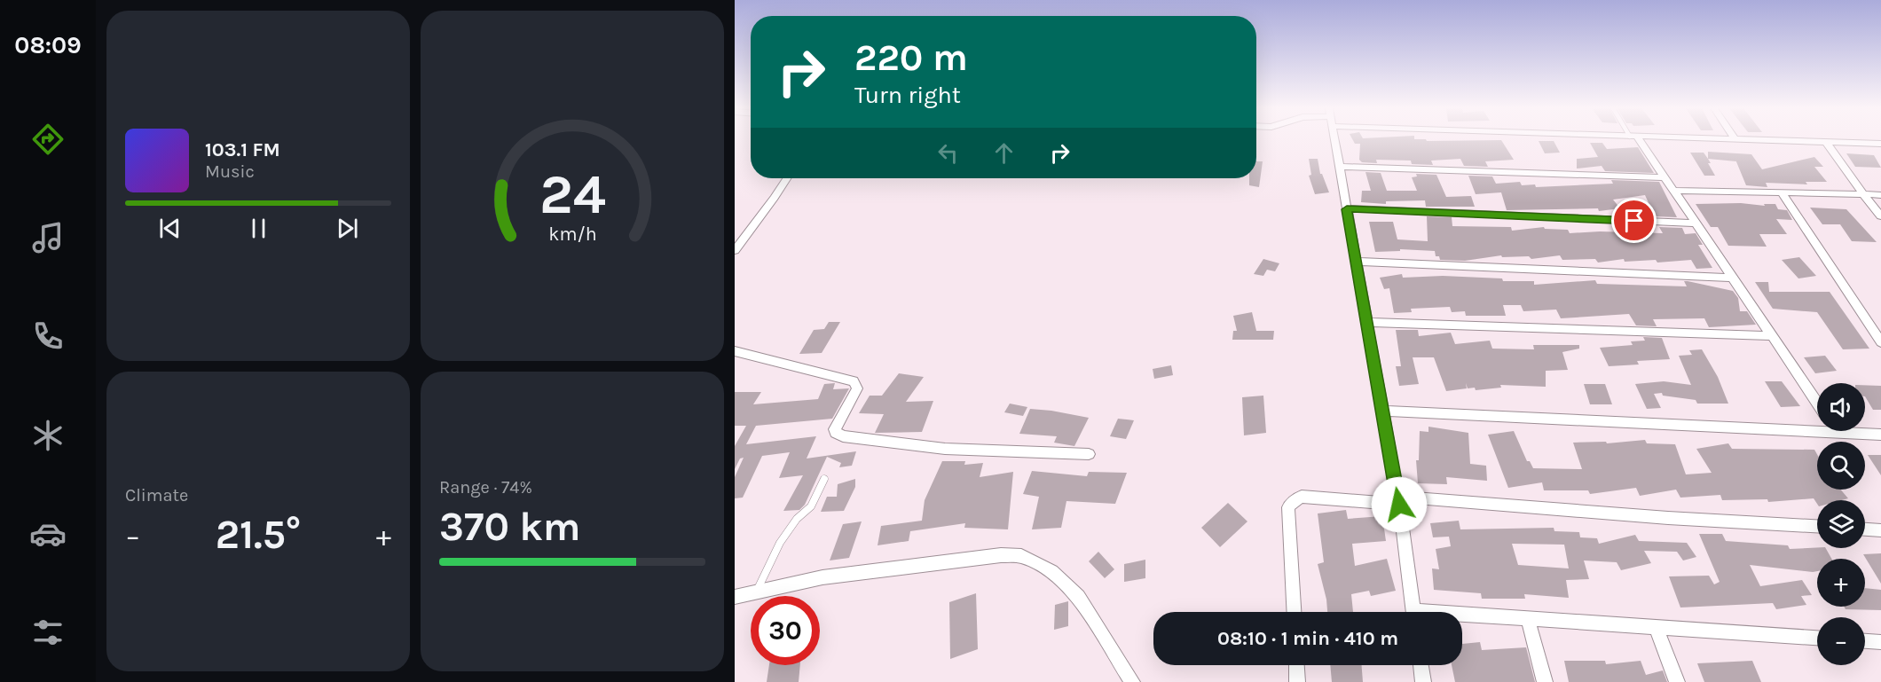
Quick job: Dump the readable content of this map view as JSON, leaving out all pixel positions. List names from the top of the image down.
{
  "page": {
    "tabs": "08:09",
    "turn": ["220 m", "Turn right"],
    "song": ["103.1 FM", "Music"],
    "tile": [
      "Climate",
      ["Range · 74%", "370 km"]
    ],
    "map_buttons": ["+", "−"],
    "heat": ["−", "21.5°", "+"],
    "limit": "30",
    "trip": "08:10 · 1 min · 410 m",
    "gauge": ["24", "km/h"]
  }
}
